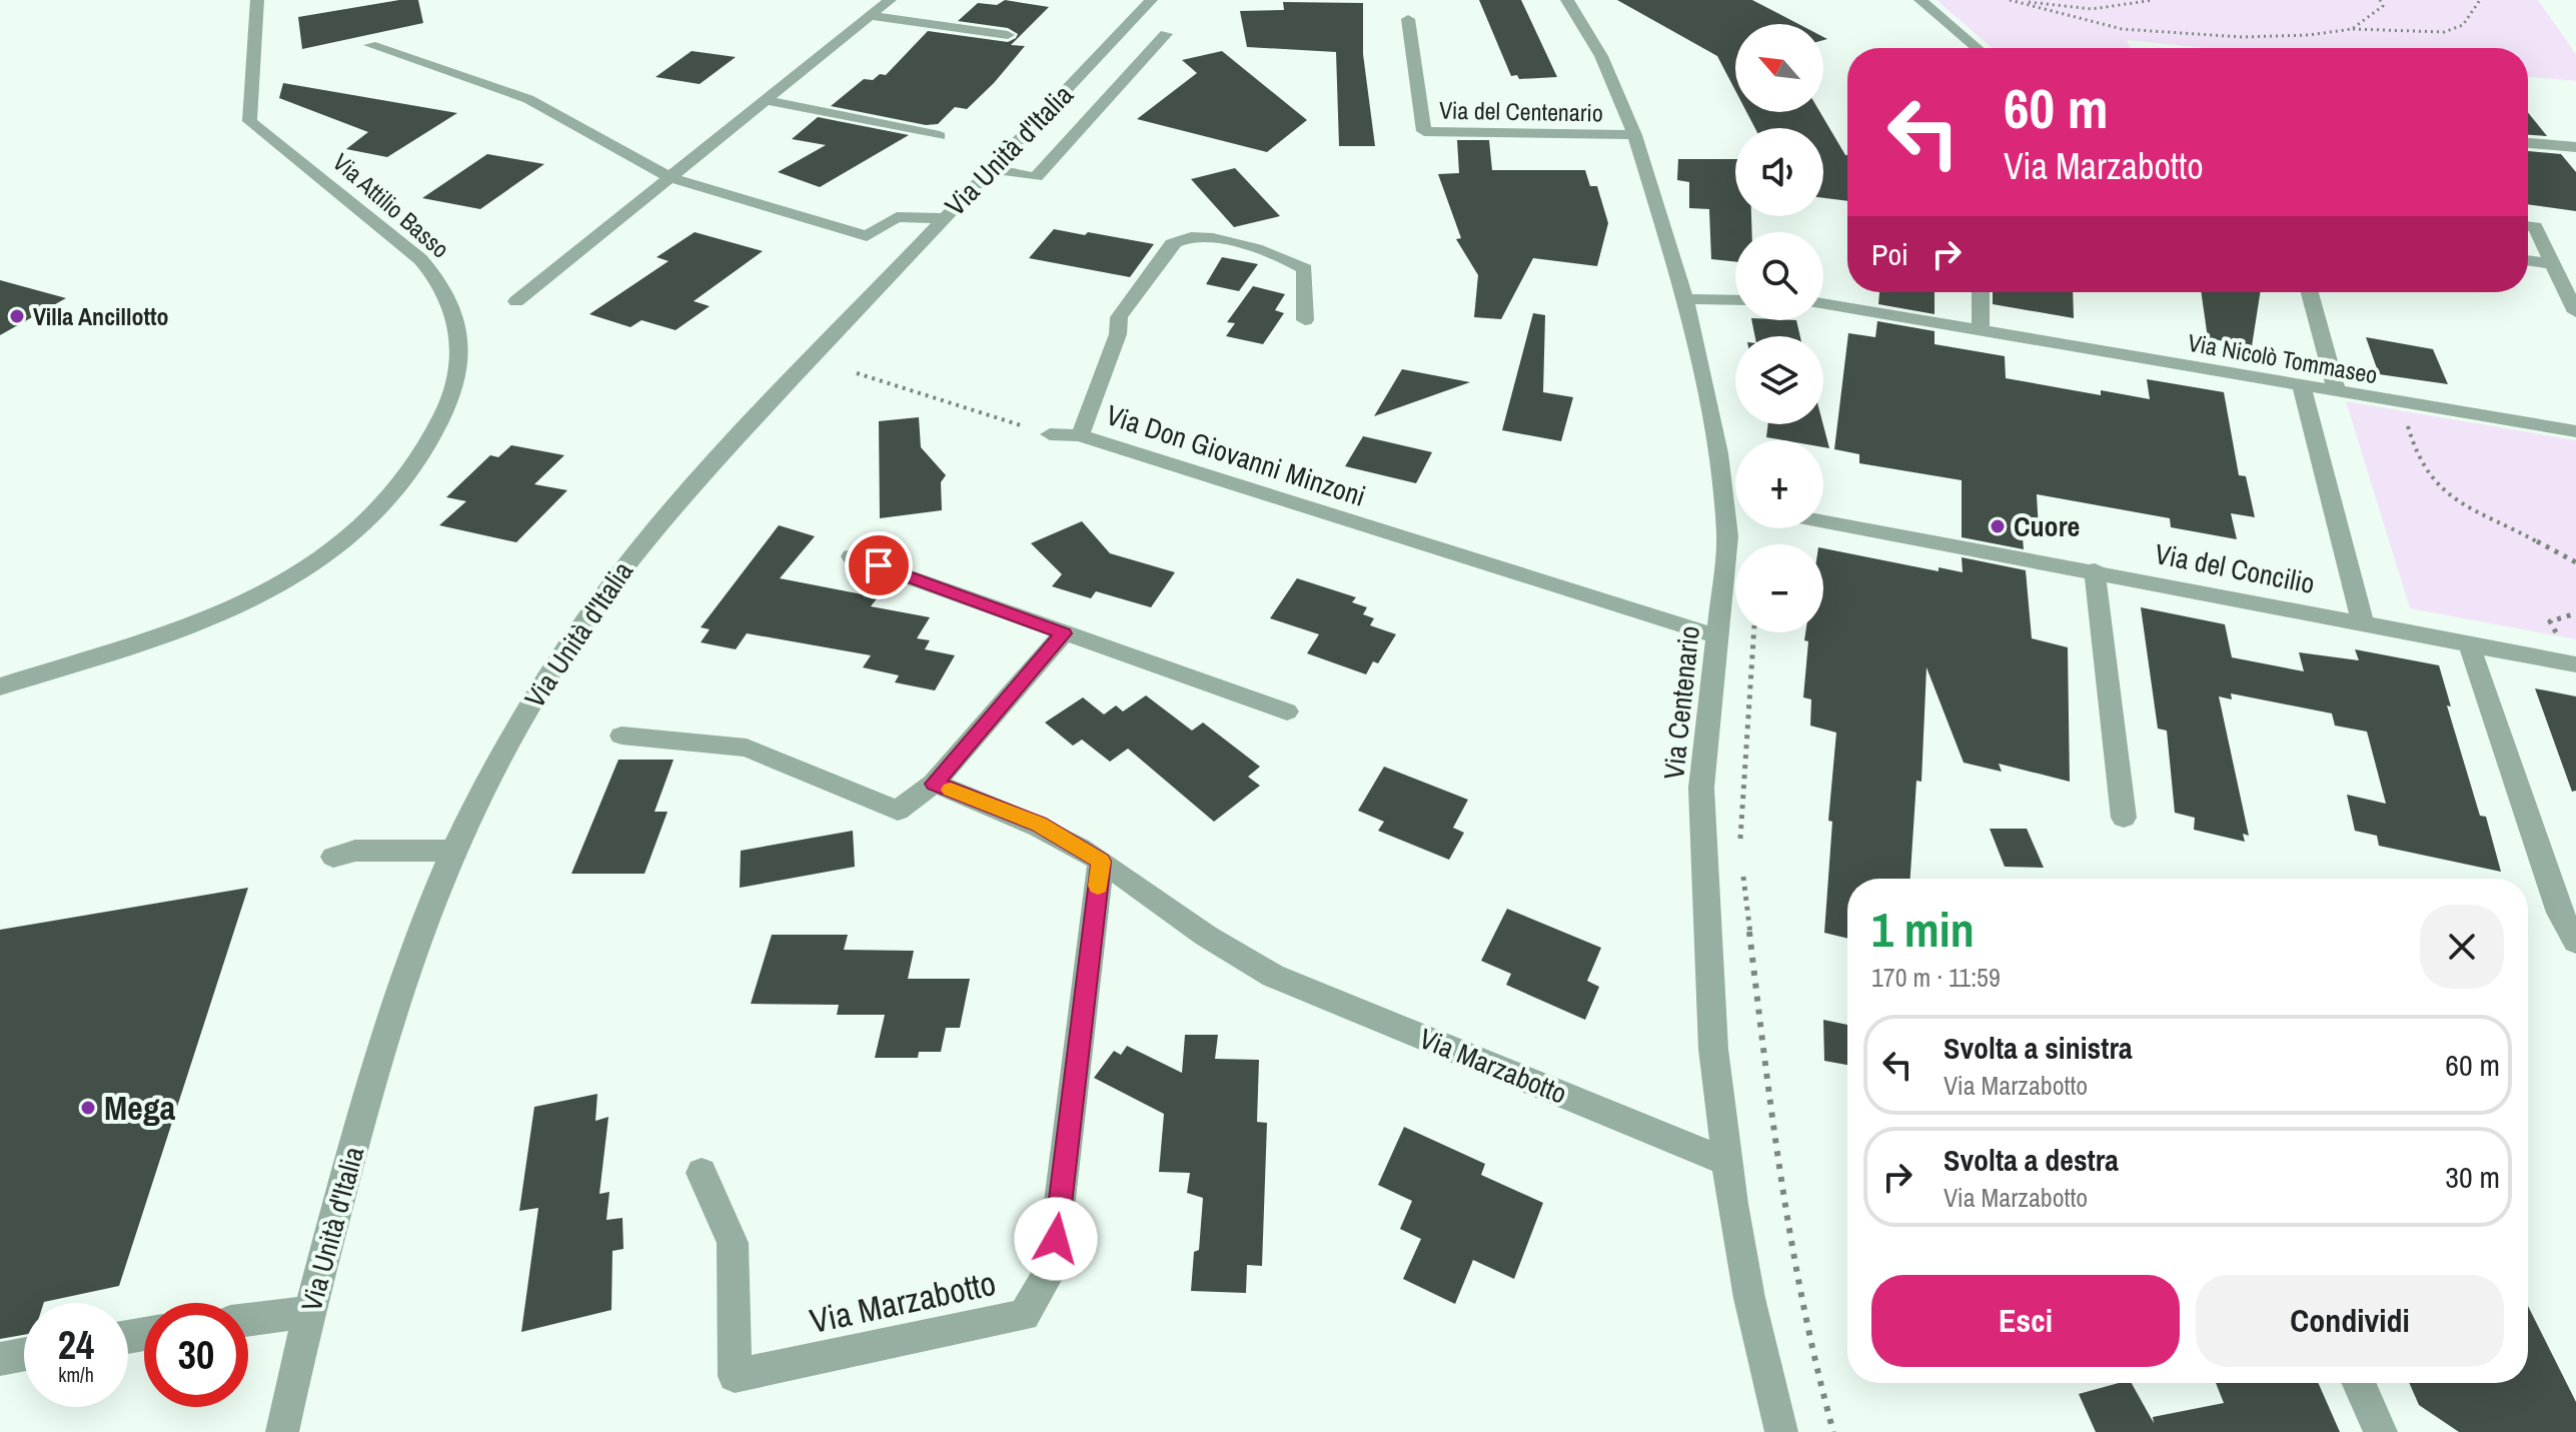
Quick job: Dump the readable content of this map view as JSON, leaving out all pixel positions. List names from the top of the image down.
{
  "streets": {
    "street": [
      "Via del Centenario",
      "Via Unità d'Italia",
      "Via Attilio Basso",
      "Via Nicolò Tommaseo",
      "Via Don Giovanni Minzoni",
      "Via del Concilio",
      "Via Centenario",
      "Via Marzabotto"
    ]
  },
  "crossings": [
    ["Via del Centenario", "Via Centenario"],
    ["Via Nicolò Tommaseo", "Via del Concilio"],
    ["Via Don Giovanni Minzoni", "Via Centenario"],
    ["Via Centenario", "Via Marzabotto"]
  ],
  "places": ["Villa Ancillotto", "Cuore", "Mega"],
  "north": "top left",
  "page": {
    "map_buttons": ["+", "−"],
    "turn": ["60 m", "Via Marzabotto"],
    "then": "Poi",
    "heading": ["1 min", "170 m · 11:59"],
    "list": [
      {
        "name": "Svolta a sinistra",
        "note": "Via Marzabotto",
        "value": "60 m"
      },
      {
        "name": "Svolta a destra",
        "note": "Via Marzabotto",
        "value": "30 m"
      }
    ],
    "buttons": ["Esci", "Condividi"],
    "speed": "24 km/h",
    "limit": "30"
  }
}
